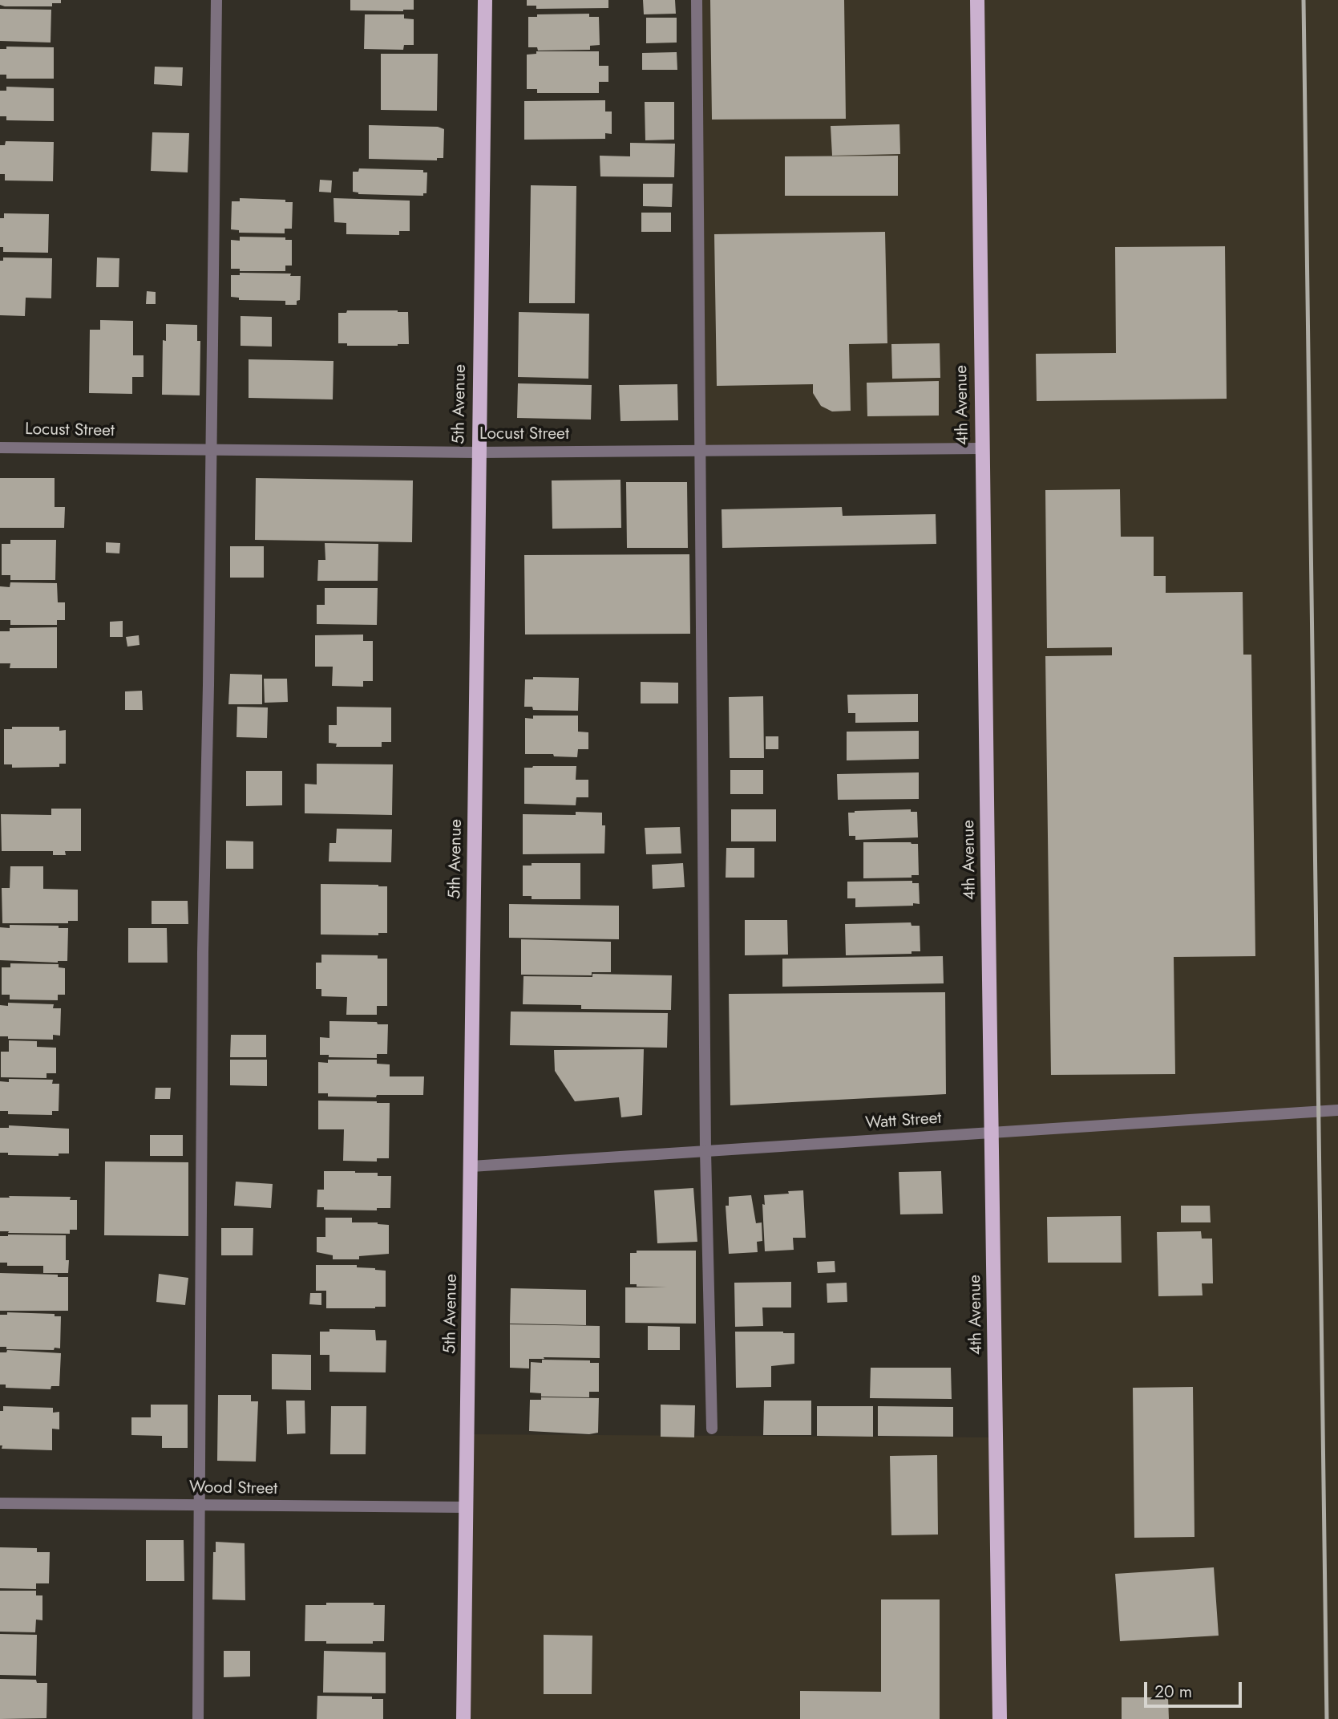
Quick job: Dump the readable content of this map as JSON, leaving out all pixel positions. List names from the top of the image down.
{
  "streets": {
    "main road": ["5th Avenue", "4th Avenue"],
    "street": ["Locust Street", "Watt Street", "Wood Street"]
  },
  "crossings": [
    ["5th Avenue", "Locust Street"],
    ["5th Avenue", "Watt Street"],
    ["5th Avenue", "Wood Street"],
    ["4th Avenue", "Locust Street"],
    ["4th Avenue", "Watt Street"]
  ],
  "scale_bar": "20 m"
}
